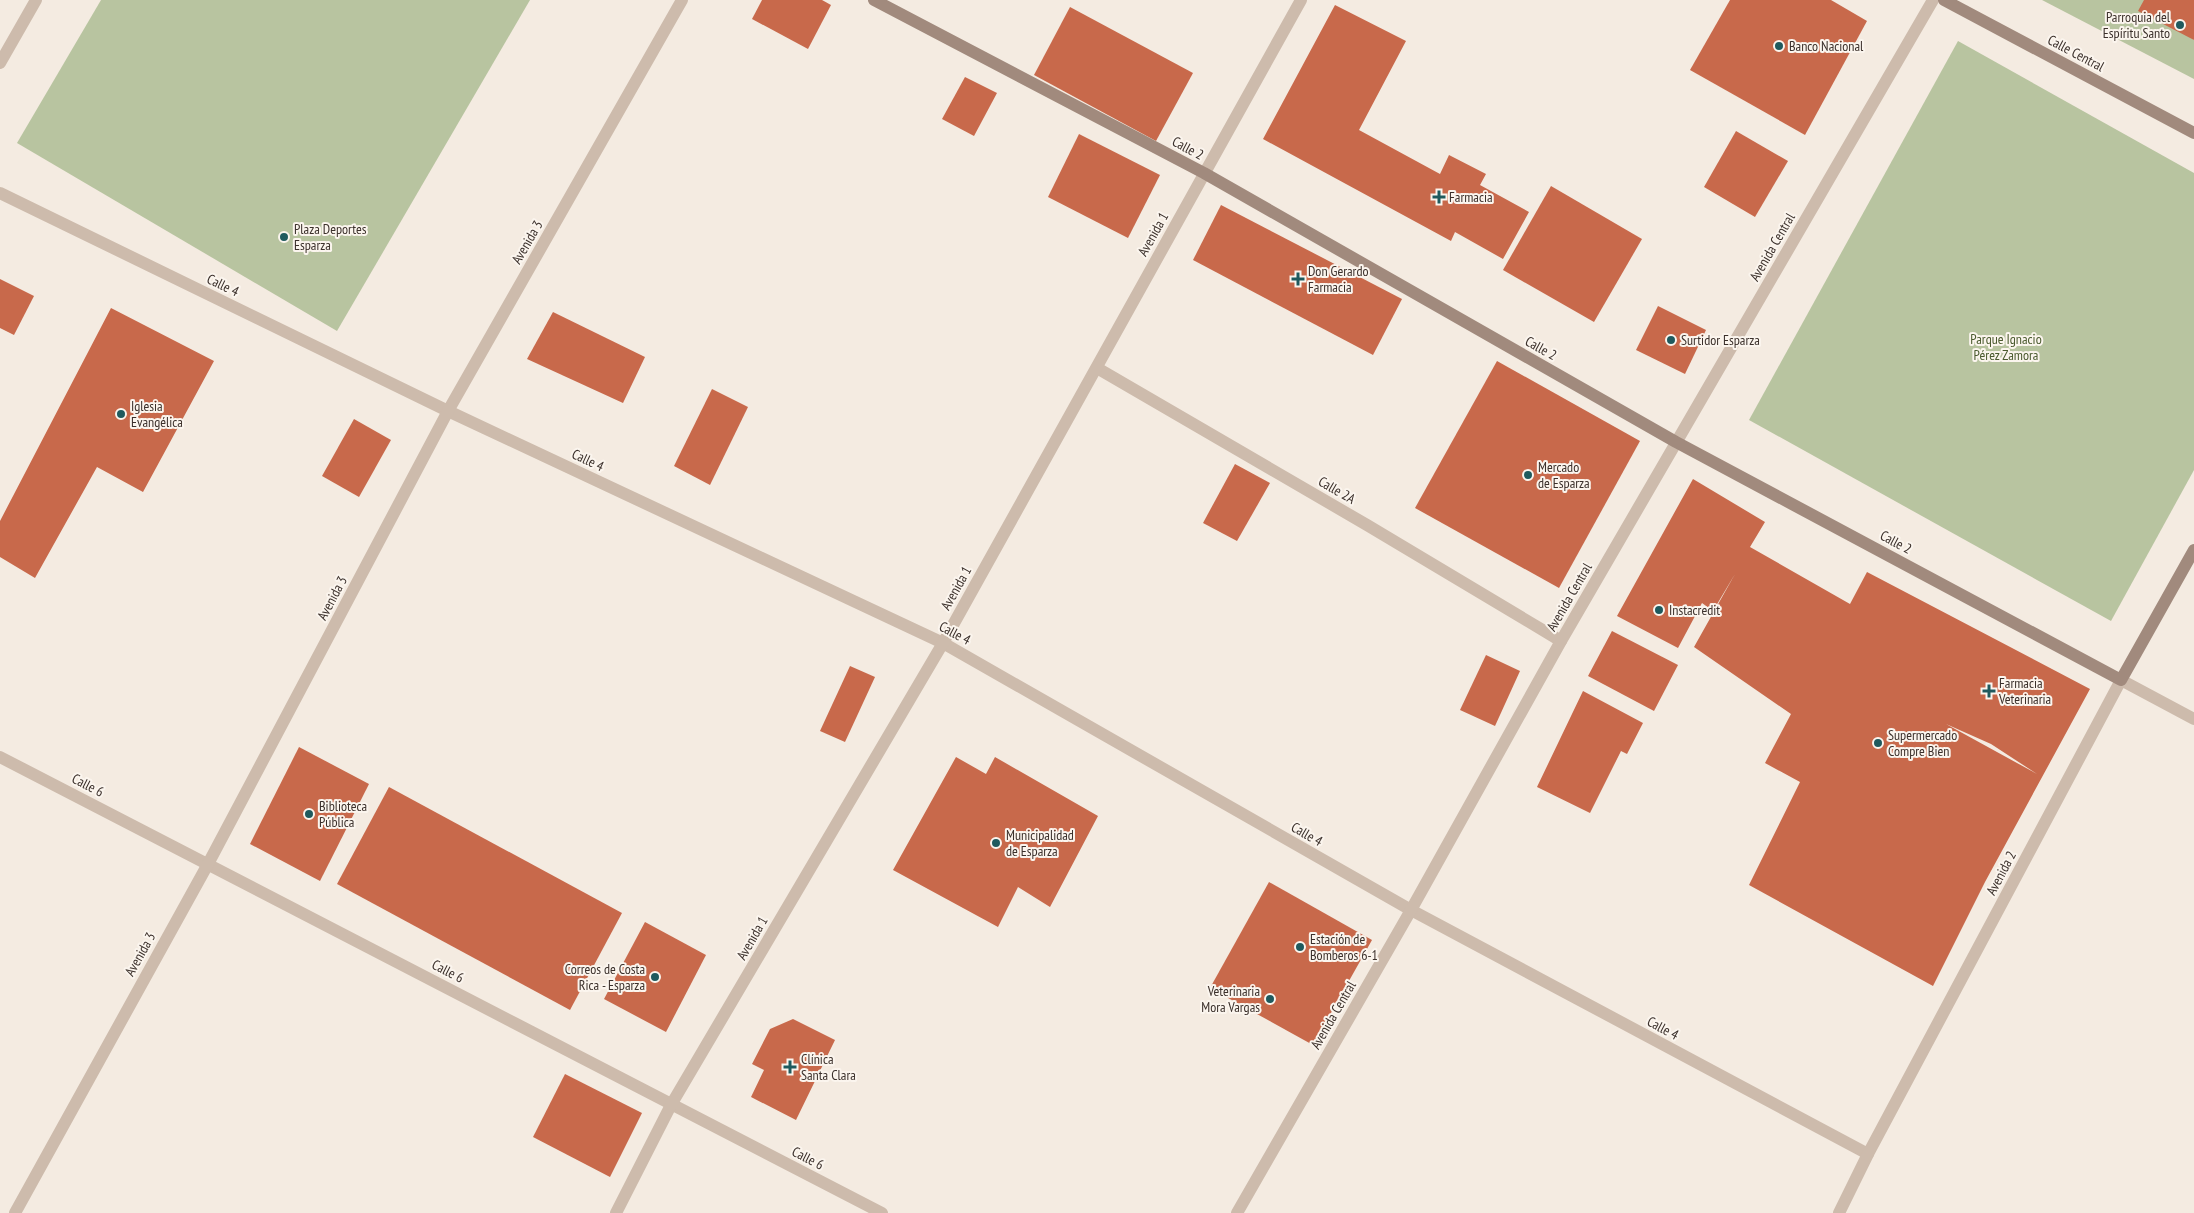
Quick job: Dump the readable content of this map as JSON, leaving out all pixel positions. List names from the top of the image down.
{
  "streets": {
    "street": [
      "Calle Central",
      "Calle 2",
      "Avenida 1",
      "Avenida 3",
      "Avenida Central",
      "Calle 4",
      "Calle 2A",
      "Calle 6",
      "Avenida 2"
    ]
  },
  "crossings": [
    ["Calle 2", "Avenida 1"],
    ["Calle 2", "Avenida Central"],
    ["Calle 2", "Avenida 2"],
    ["Avenida 1", "Calle 4"],
    ["Avenida 1", "Calle 2A"],
    ["Avenida 1", "Calle 6"],
    ["Avenida 3", "Calle 4"],
    ["Avenida 3", "Calle 6"],
    ["Avenida Central", "Calle 4"],
    ["Avenida Central", "Calle 2A"],
    ["Calle 4", "Avenida 2"]
  ],
  "parks": ["Parque Ignacio Pérez Zamora"],
  "places": {
    "other": [
      "Parroquia del Espíritu Santo",
      "Banco Nacional",
      "Plaza Deportes Esparza",
      "Surtidor Esparza",
      "Iglesia Evangélica",
      "Mercado de Esparza",
      "Instacredit",
      "Supermercado Compre Bien",
      "Biblioteca Pública",
      "Municipalidad de Esparza",
      "Estación de Bomberos 6-1",
      "Correos de Costa Rica - Esparza",
      "Veterinaria Mora Vargas"
    ],
    "health": [
      "Farmacia",
      "Don Gerardo Farmacia",
      "Farmacia Veterinaria",
      "Clínica Santa Clara"
    ]
  }
}
